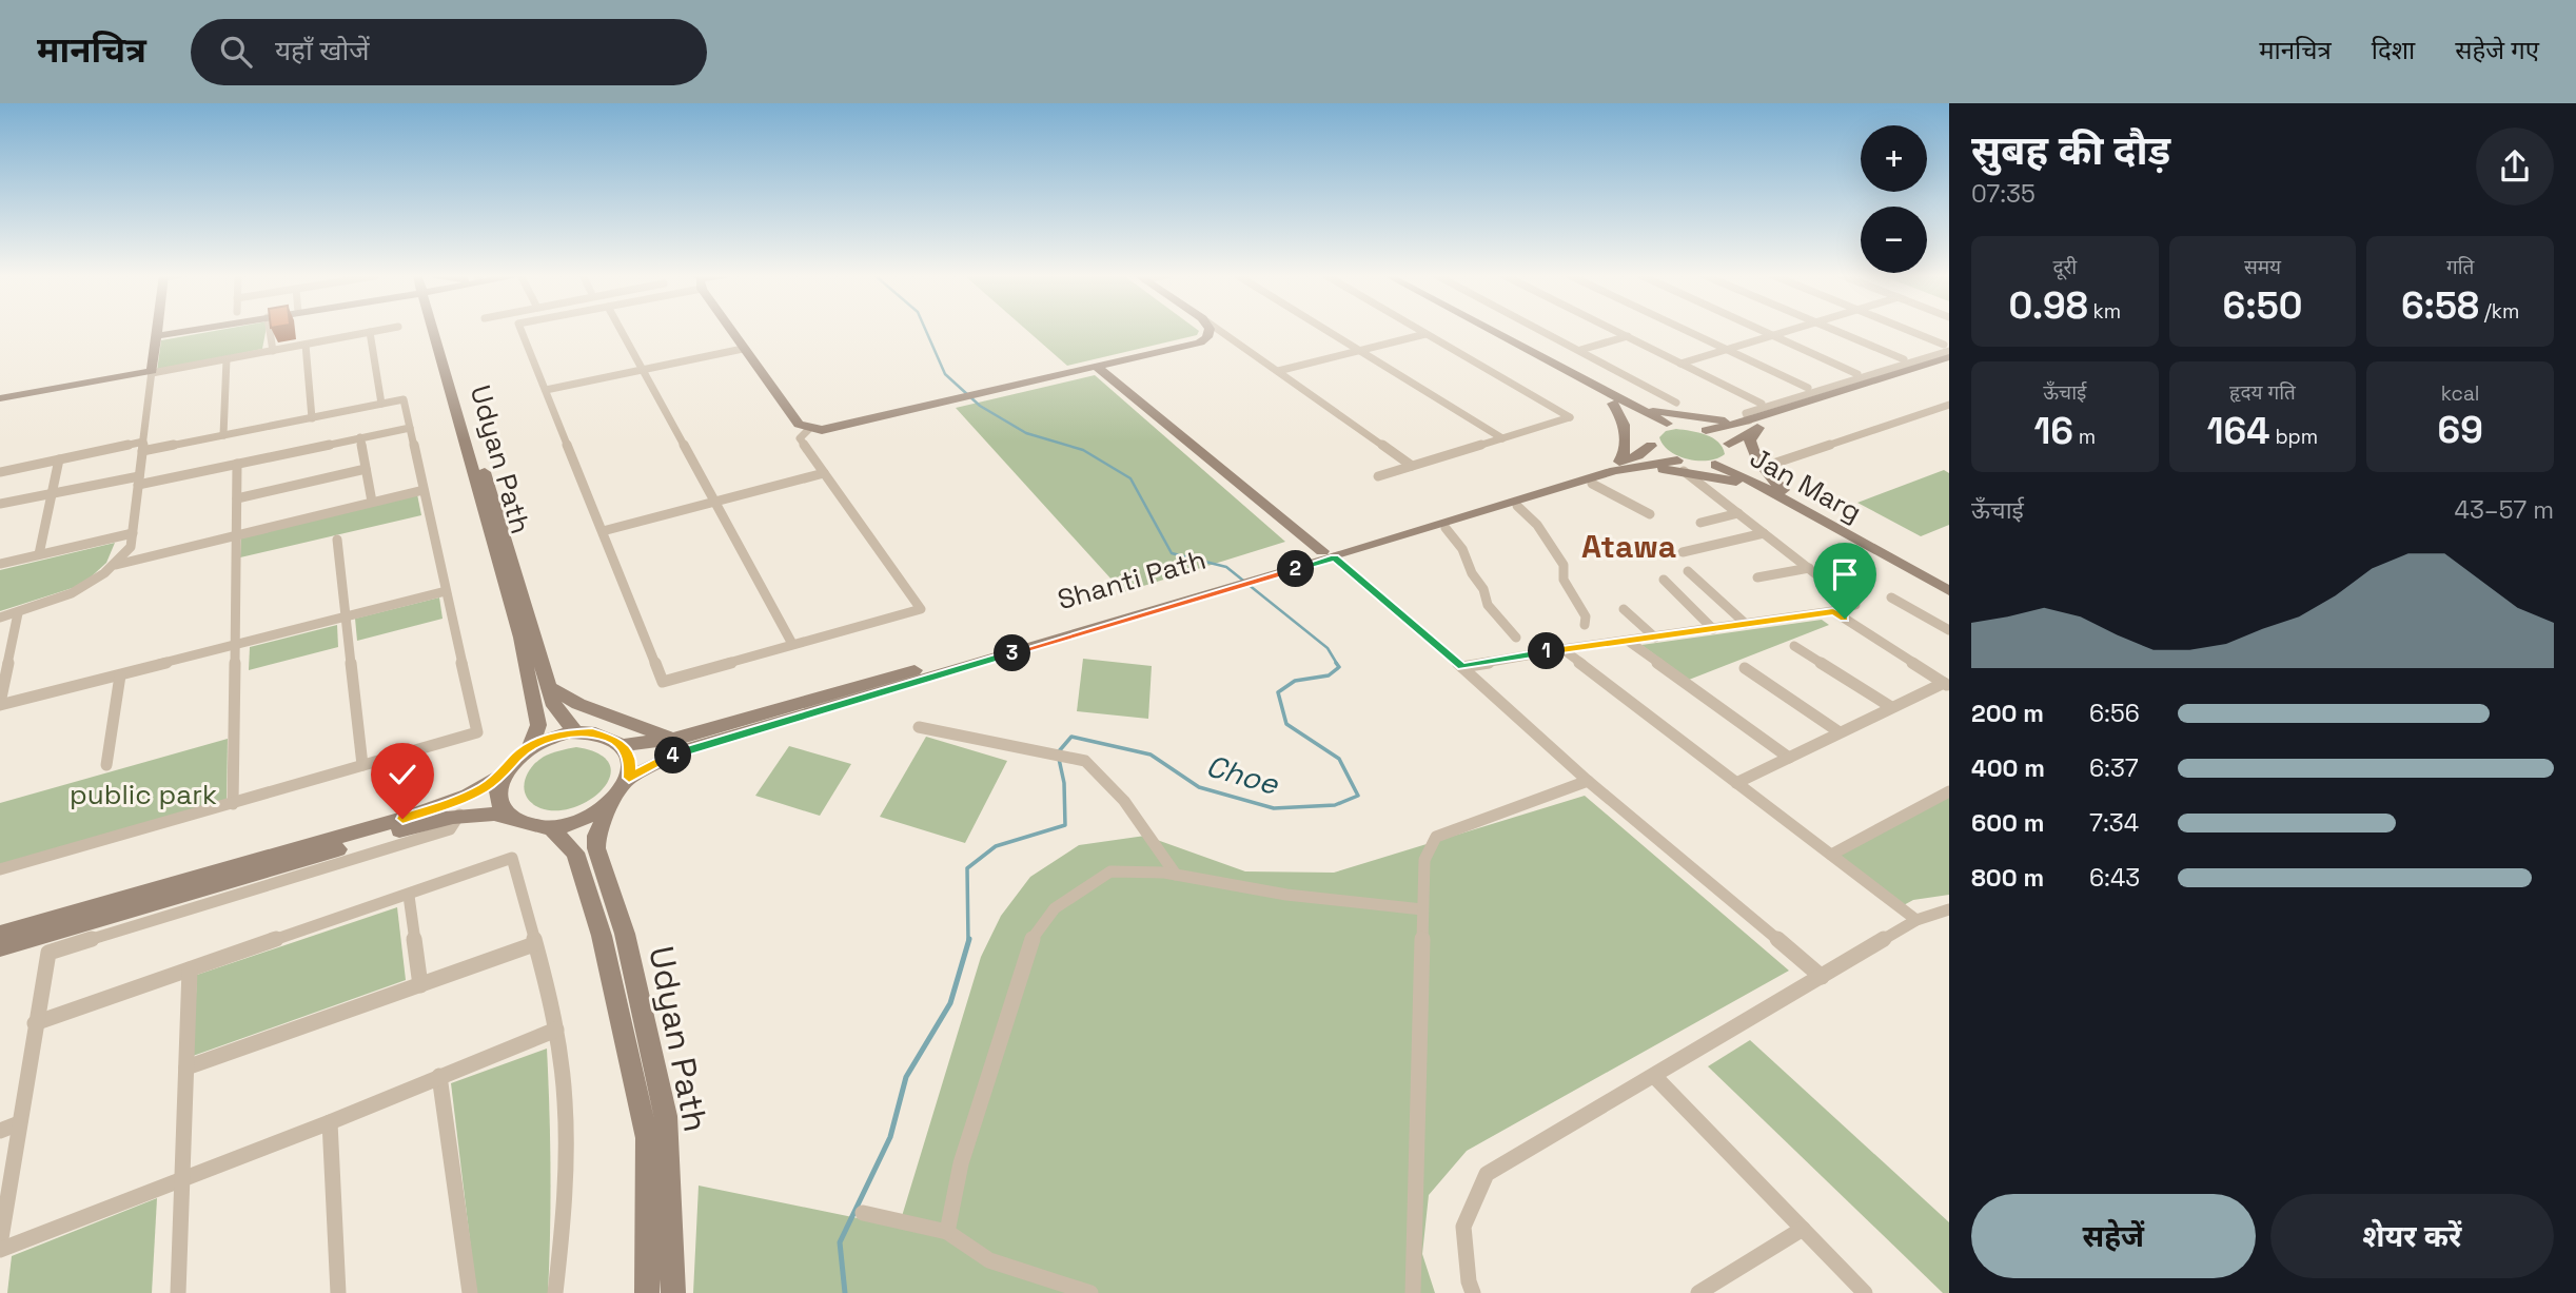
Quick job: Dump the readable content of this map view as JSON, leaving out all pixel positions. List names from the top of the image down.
{
  "streets": {
    "main road": ["Udyan Path", "Jan Marg", "Shanti Path"]
  },
  "crossings": [
    ["Udyan Path", "Shanti Path"]
  ],
  "districts": ["Atawa"],
  "water": ["Choe"],
  "parks": ["public park"],
  "page": {
    "header": "मानचित्र",
    "search": "यहाँ खोजें",
    "nav": ["मानचित्र", "दिशा", "सहेजे गए"],
    "heading": ["सुबह की दौड़", "07:35"],
    "map_buttons": ["+", "−"],
    "stats": [
      ["दूरी", "0.98 km"],
      ["समय", "6:50"],
      ["गति", "6:58 /km"],
      ["ऊँचाई", "16 m"],
      ["हृदय गति", "164 bpm"],
      ["kcal", "69"]
    ],
    "chart": ["ऊँचाई", "43–57 m"],
    "pins": [
      "2",
      "1",
      "3",
      "4"
    ],
    "list": [
      {
        "name": "200 m",
        "note": "6:56"
      },
      {
        "name": "400 m",
        "note": "6:37"
      },
      {
        "name": "600 m",
        "note": "7:34"
      },
      {
        "name": "800 m",
        "note": "6:43"
      }
    ],
    "buttons": ["सहेजें", "शेयर करें"]
  }
}
